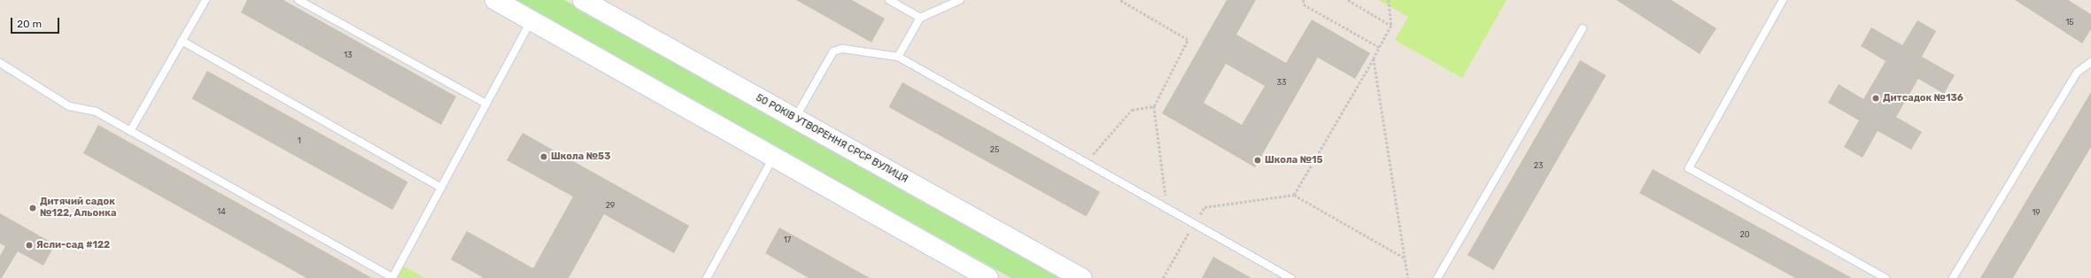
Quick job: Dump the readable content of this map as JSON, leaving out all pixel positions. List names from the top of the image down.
{
  "streets": {
    "main road": ["50 РОКІВ УТВОРЕННЯ СРСР ВУЛИЦЯ"]
  },
  "places": [
    "Дитсадок №136",
    "Школа №53",
    "Школа №15",
    "Дитячий садок №122, Альонка",
    "Ясли-сад #122"
  ],
  "house_numbers": [
    "15",
    "13",
    "33",
    "1",
    "25",
    "23",
    "29",
    "14",
    "19",
    "20",
    "17"
  ],
  "scale_bar": "20 m"
}
